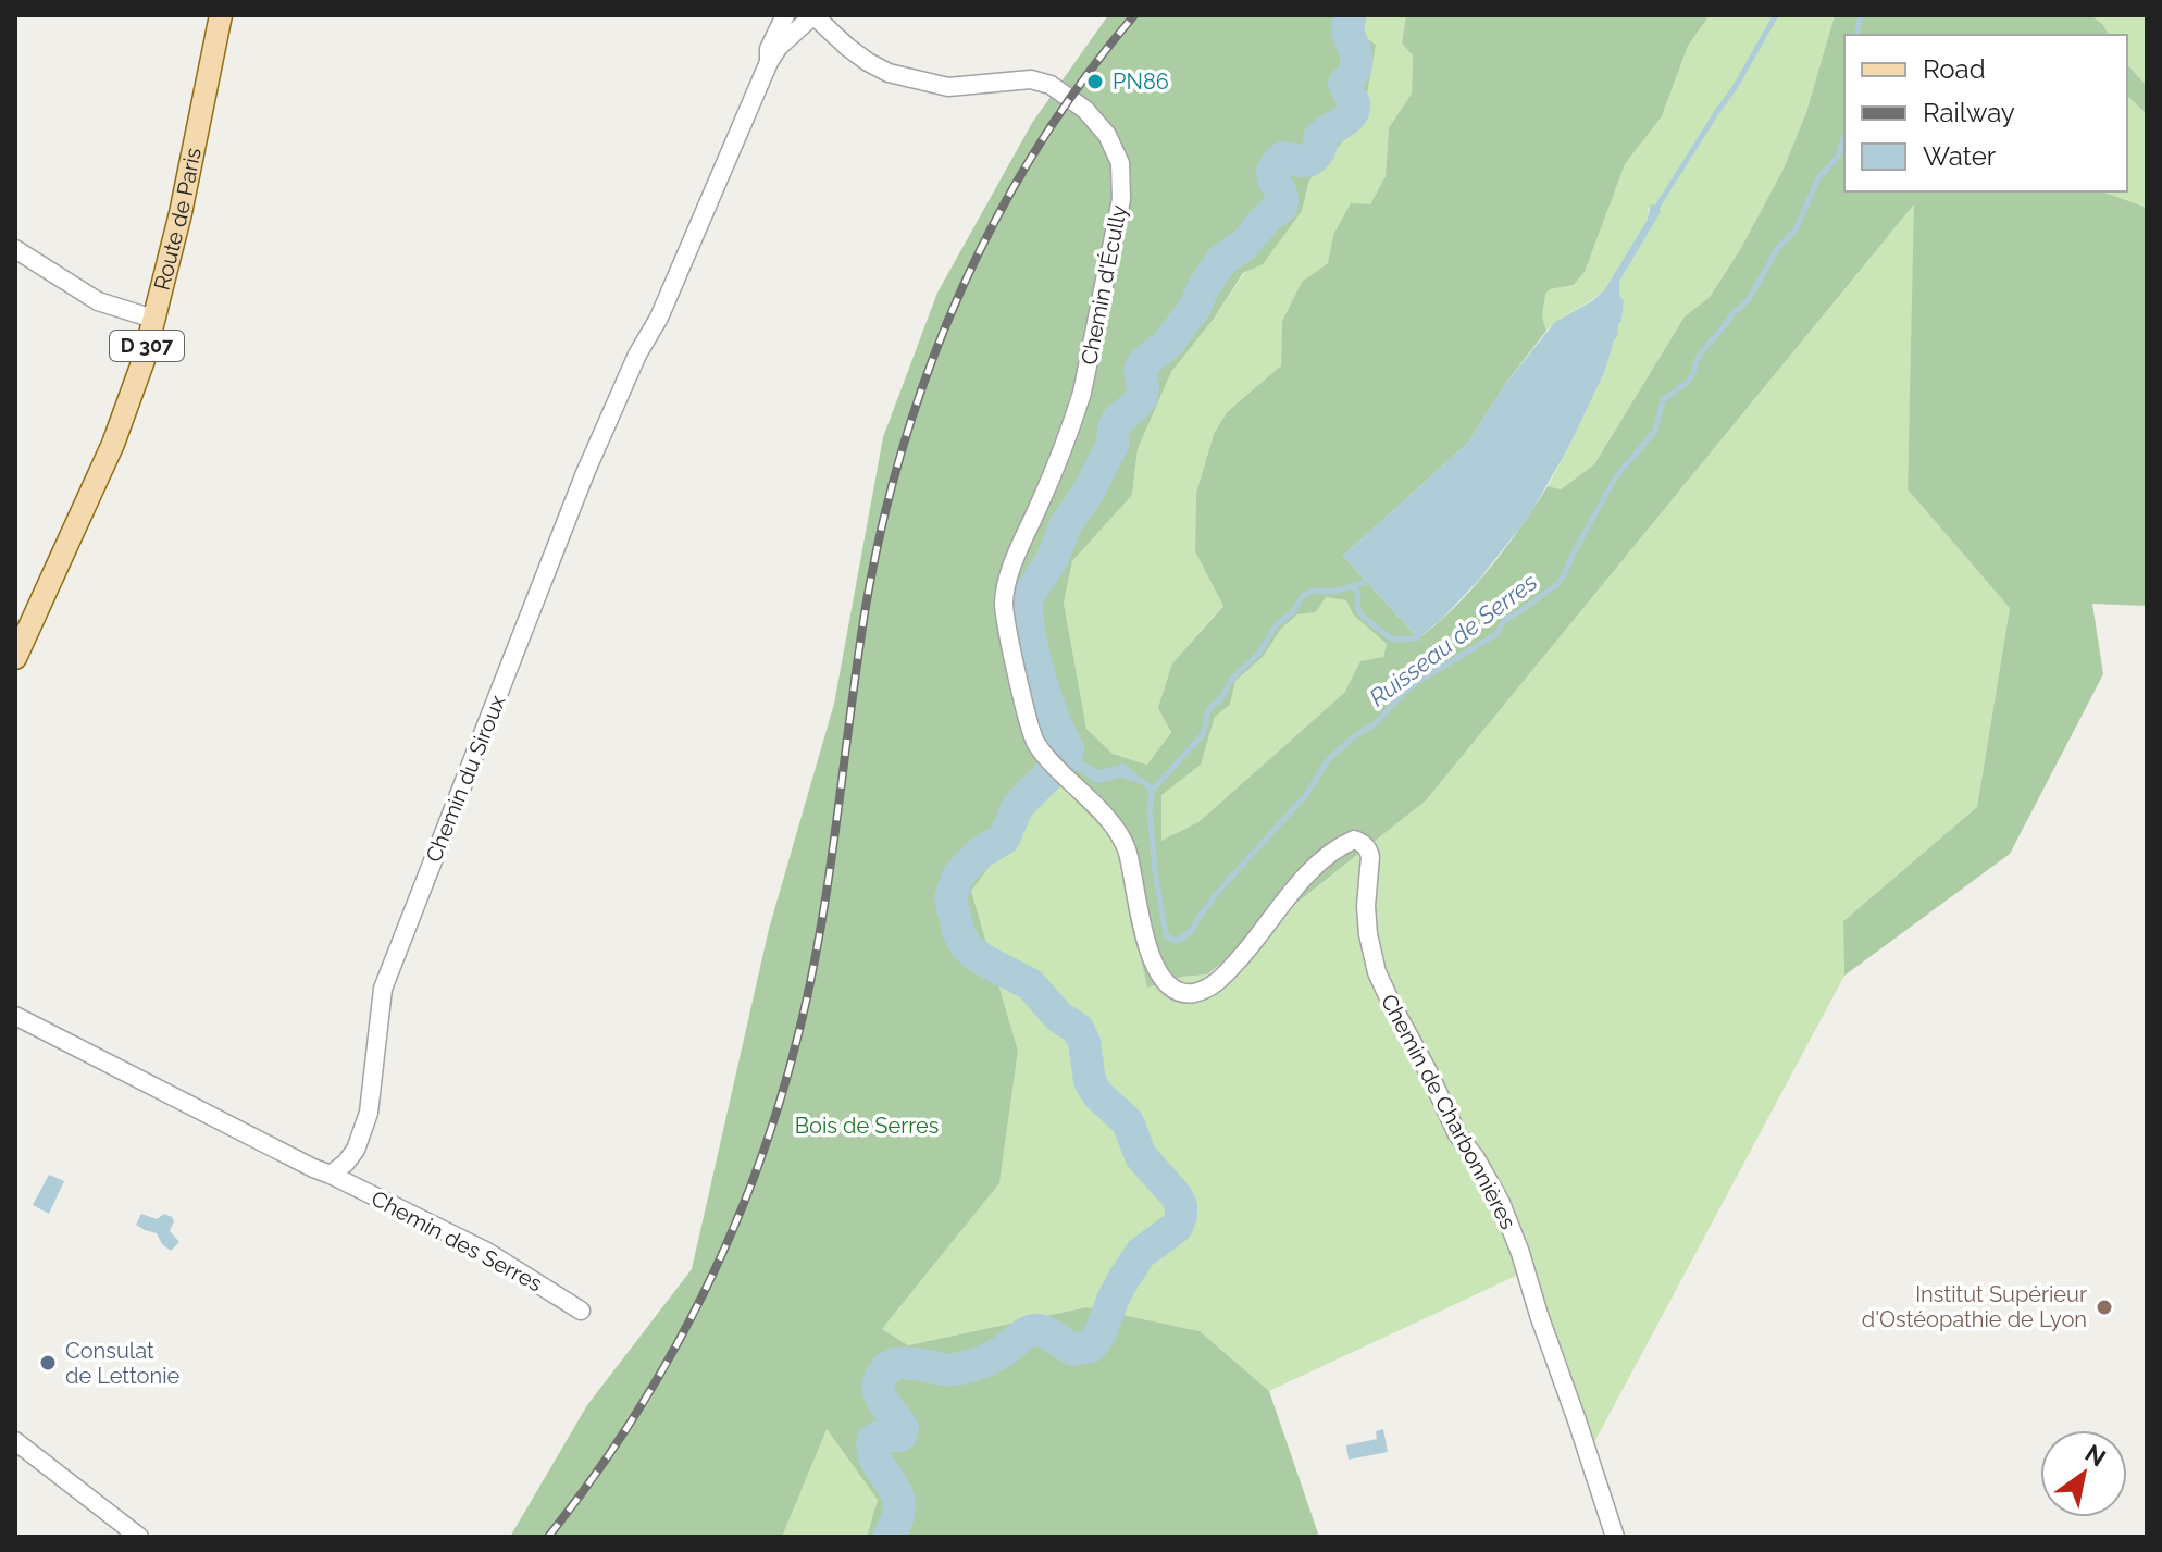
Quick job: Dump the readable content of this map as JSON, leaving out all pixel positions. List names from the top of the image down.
{
  "streets": {
    "main road": ["Route de Paris", "D 307"],
    "street": [
      "Chemin d'Écully",
      "Chemin du Siroux",
      "Chemin de Charbonnières",
      "Chemin des Serres"
    ]
  },
  "crossings": [
    ["Chemin d'Écully", "Chemin du Siroux"],
    ["Chemin d'Écully", "Chemin de Charbonnières"],
    ["Chemin du Siroux", "Chemin des Serres"]
  ],
  "water": ["Ruisseau de Serres"],
  "parks": ["Bois de Serres"],
  "places": ["PN86", "Institut Supérieur d'Ostéopathie de Lyon", "Consulat de Lettonie"],
  "legend": ["Road", "Railway", "Water"],
  "north": "top right"
}
